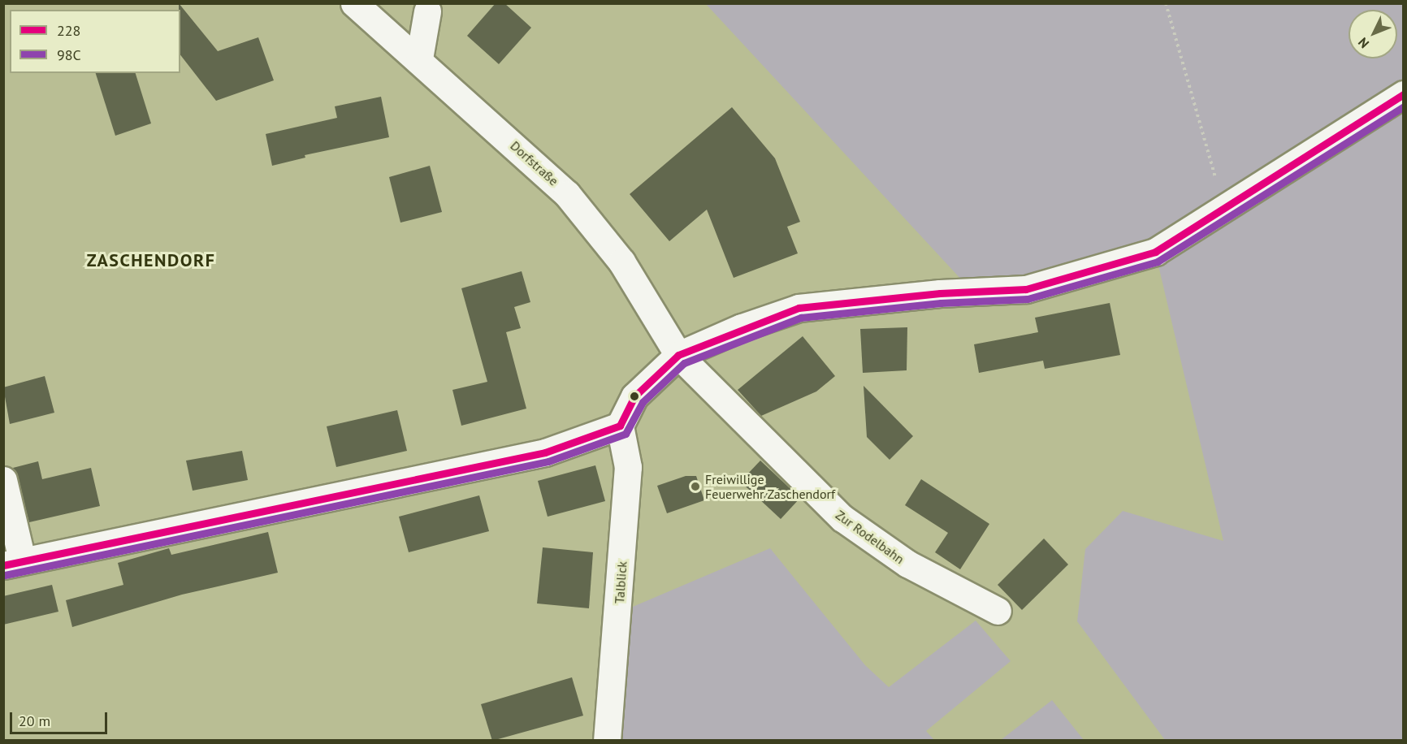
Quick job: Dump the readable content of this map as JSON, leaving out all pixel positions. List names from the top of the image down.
{
  "streets": {
    "street": ["Dorfstraße", "Zur Rodelbahn", "Talblick"]
  },
  "crossings": [
    ["Dorfstraße", "Zur Rodelbahn"]
  ],
  "districts": ["ZASCHENDORF"],
  "places": ["Freiwillige Feuerwehr Zaschendorf"],
  "lines": ["transit line 228", "transit line 98C"],
  "legend": ["228", "98C"],
  "scale_bar": "20 m",
  "north": "bottom left"
}
